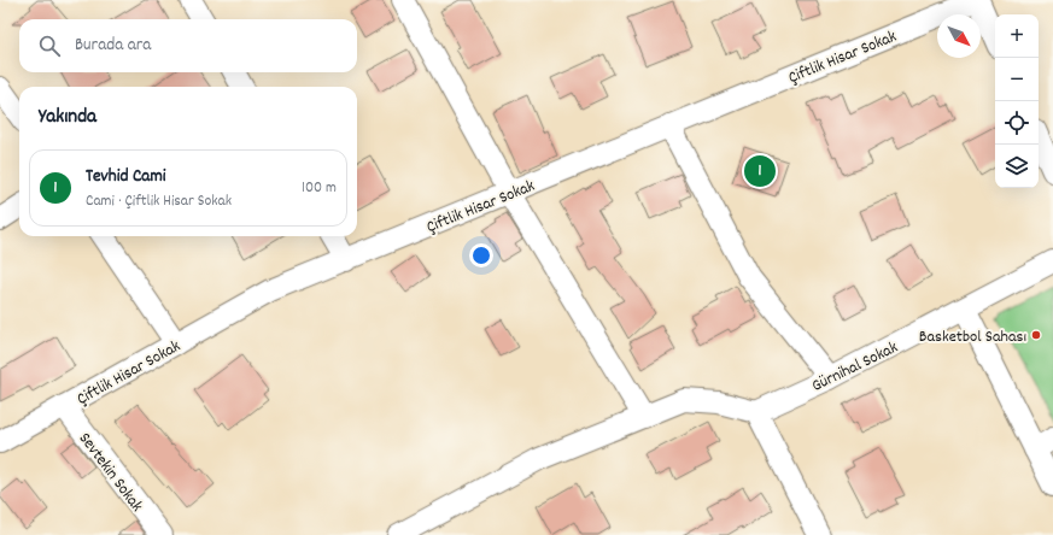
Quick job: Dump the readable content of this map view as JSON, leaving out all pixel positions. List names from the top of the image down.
{
  "streets": {
    "street": ["Çiftlik Hisar Sokak", "Gürnihal Sokak", "Sevtekin Sokak"]
  },
  "crossings": [
    ["Çiftlik Hisar Sokak", "Sevtekin Sokak"]
  ],
  "places": ["Basketbol Sahası"],
  "north": "bottom right",
  "page": {
    "map_buttons": ["+", "−"],
    "search": "Burada ara",
    "heading": "Yakında",
    "list": [
      {
        "mark": "1",
        "name": "Tevhid Cami",
        "note": "Cami · Çiftlik Hisar Sokak",
        "value": "100 m"
      }
    ],
    "pins": "1"
  }
}
